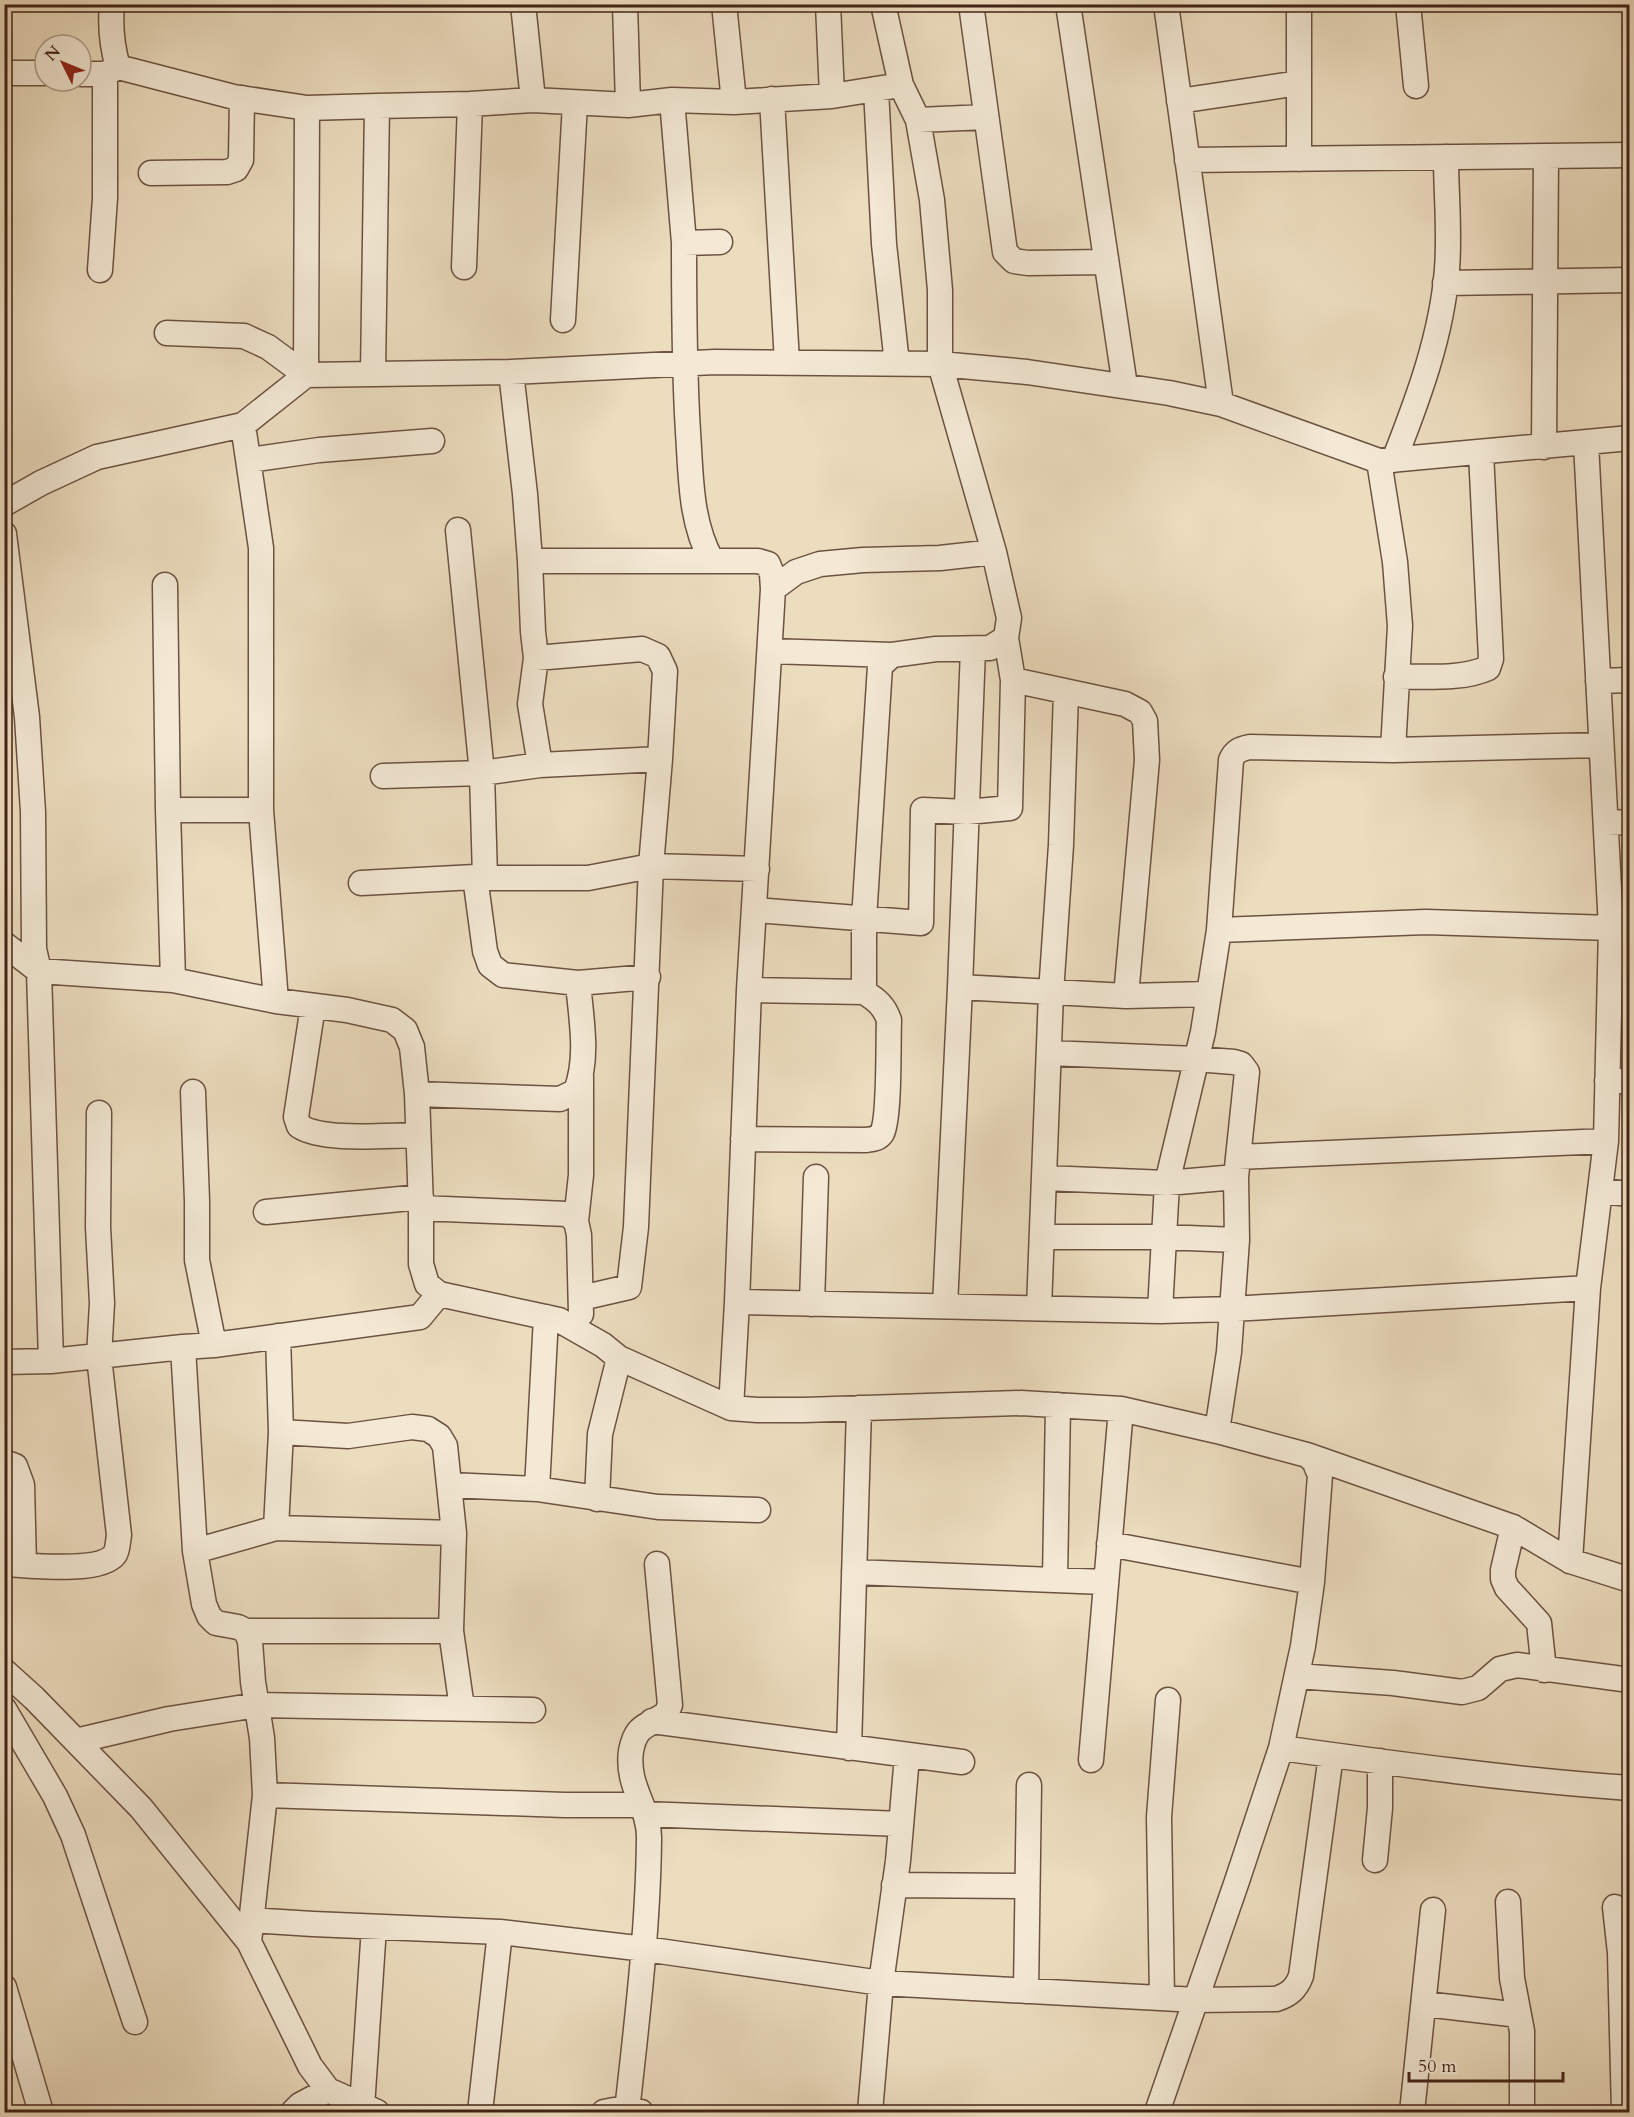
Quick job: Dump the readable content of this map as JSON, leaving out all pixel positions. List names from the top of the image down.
{
  "scale_bar": "50 m",
  "north": "top left"
}
